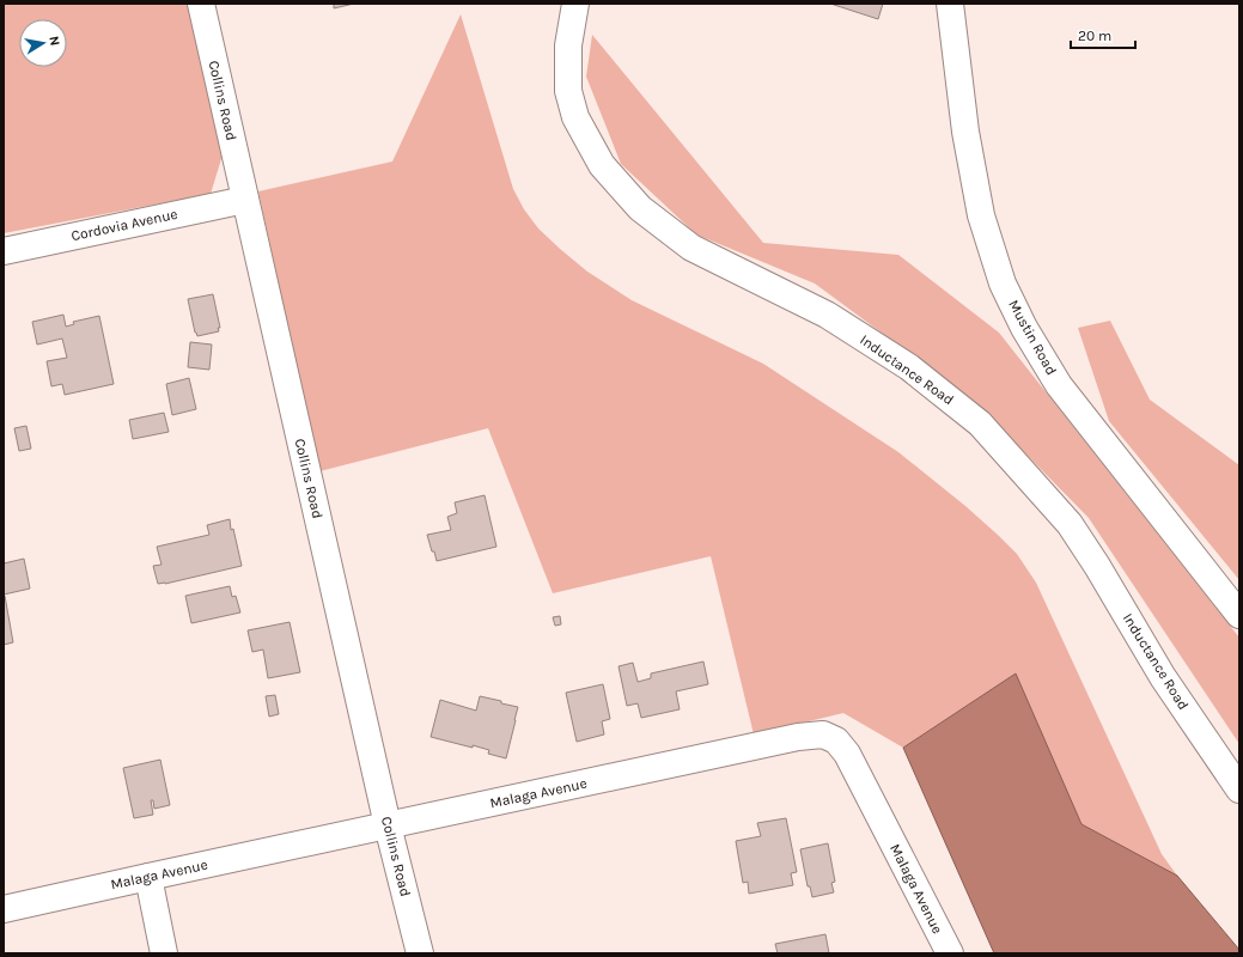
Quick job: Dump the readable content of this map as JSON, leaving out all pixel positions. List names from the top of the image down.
{
  "streets": {
    "street": [
      "Collins Road",
      "Cordovia Avenue",
      "Mustin Road",
      "Inductance Road",
      "Malaga Avenue"
    ]
  },
  "crossings": [
    ["Collins Road", "Cordovia Avenue"],
    ["Collins Road", "Malaga Avenue"]
  ],
  "scale_bar": "20 m",
  "north": "right"
}
